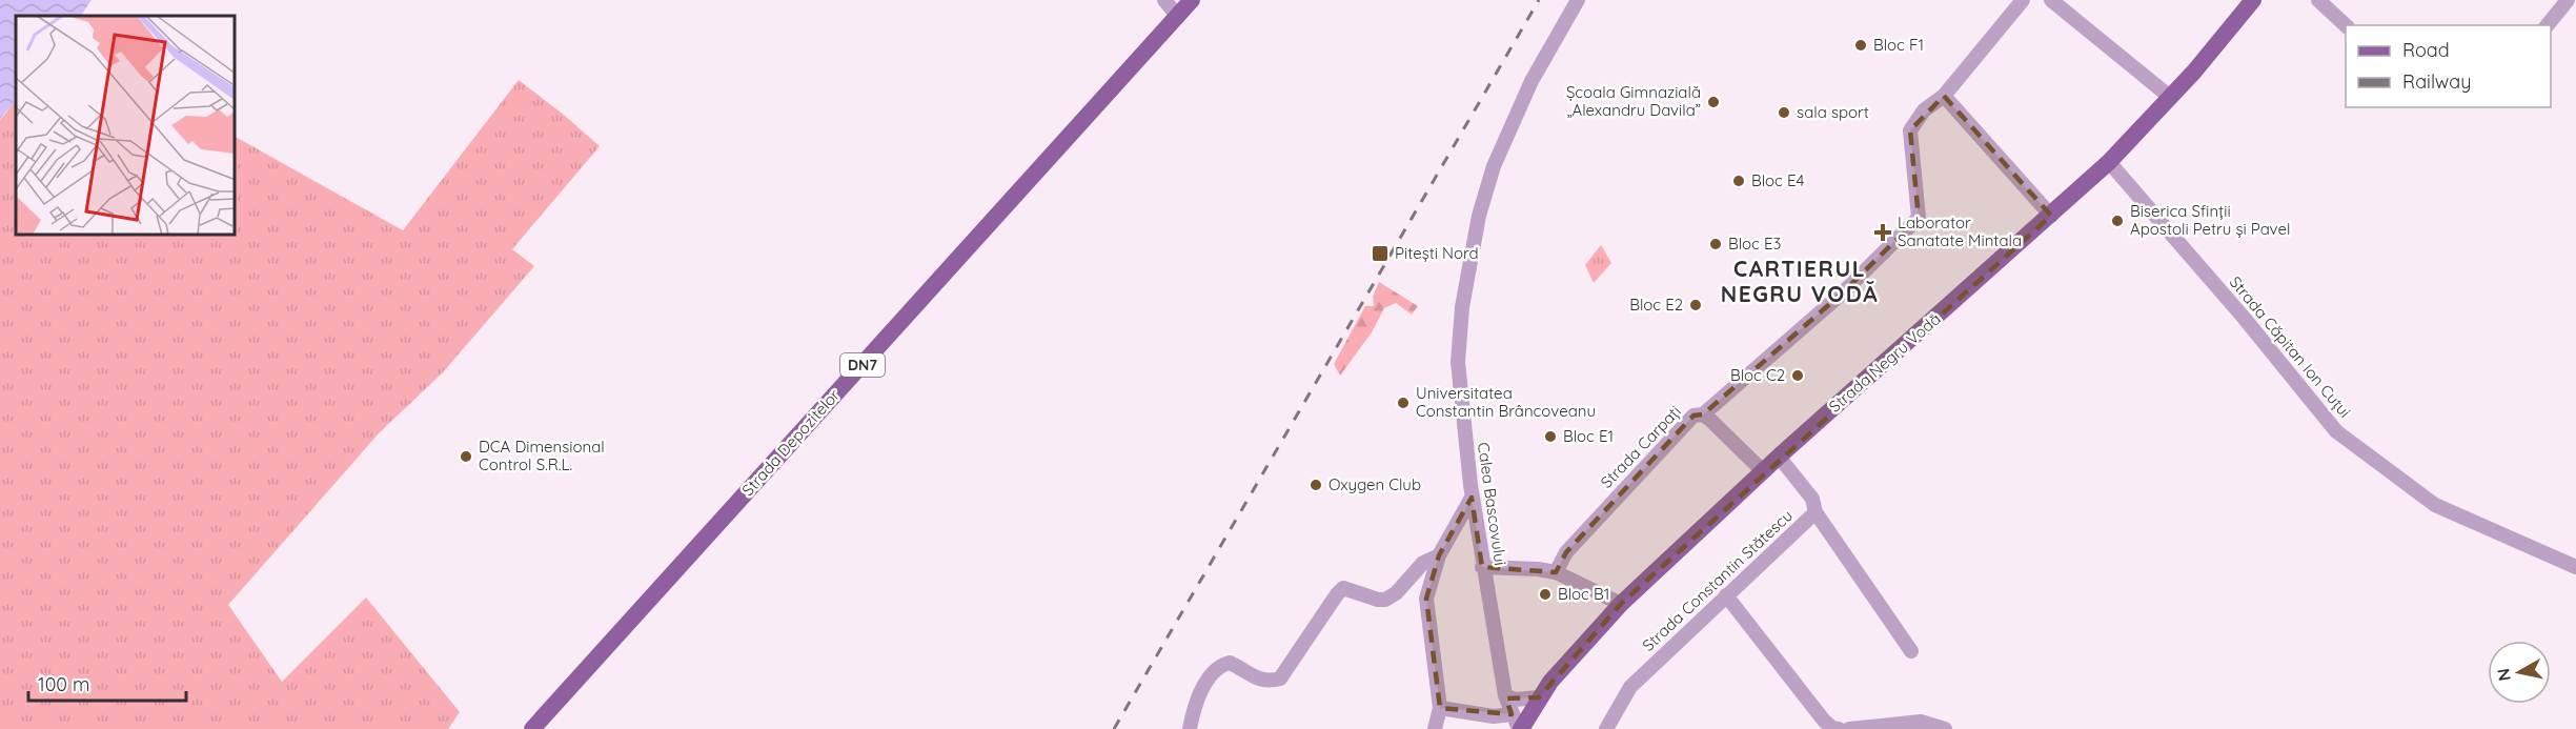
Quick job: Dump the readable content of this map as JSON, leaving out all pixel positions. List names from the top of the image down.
{
  "streets": {
    "main road": ["Strada Negru Vodă", "DN7", "Strada Depozitelor"],
    "street": [
      "Strada Căpitan Ion Cuțui",
      "Strada Carpați",
      "Calea Bascovului",
      "Strada Constantin Stătescu"
    ]
  },
  "crossings": [
    ["Strada Căpitan Ion Cuțui", "Strada Negru Vodă"],
    ["Strada Negru Vodă", "Strada Carpați"],
    ["Strada Negru Vodă", "Calea Bascovului"],
    ["Strada Negru Vodă", "Strada Constantin Stătescu"]
  ],
  "districts": ["CARTIERUL NEGRU VODĂ"],
  "places": {
    "other": [
      "Bloc F1",
      "Școala Gimnazială „Alexandru Davila”",
      "sala sport",
      "Bloc E4",
      "Biserica Sfinții Apostoli Petru și Pavel",
      "Bloc E3",
      "Bloc E2",
      "Bloc C2",
      "Universitatea Constantin Brâncoveanu",
      "Bloc E1",
      "DCA Dimensional Control S.R.L.",
      "Oxygen Club",
      "Bloc B1"
    ],
    "health": ["Laborator Sanatate Mintala"],
    "transit": ["Pitești Nord"]
  },
  "legend": ["Road", "Railway"],
  "scale_bar": "100 m",
  "north": "left"
}
